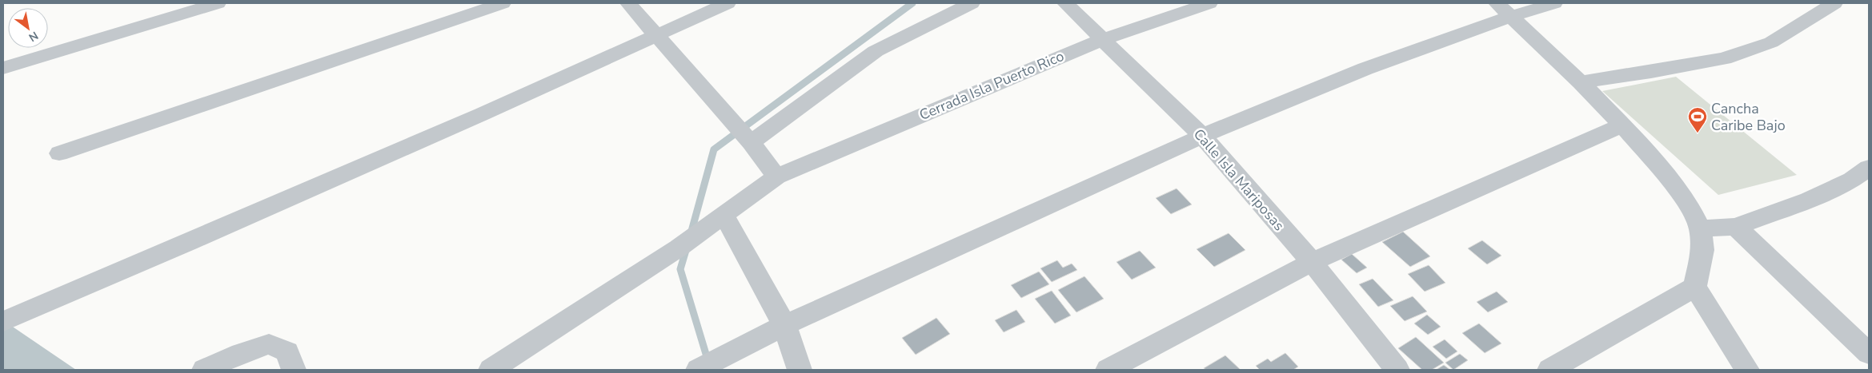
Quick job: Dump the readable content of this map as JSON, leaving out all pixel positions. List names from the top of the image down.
{
  "streets": {
    "street": ["Cerrada Isla Puerto Rico", "Calle Isla Mariposas"]
  },
  "crossings": [
    ["Cerrada Isla Puerto Rico", "Calle Isla Mariposas"]
  ],
  "places": {
    "sports": ["Cancha Caribe Bajo"]
  },
  "north": "bottom right"
}
